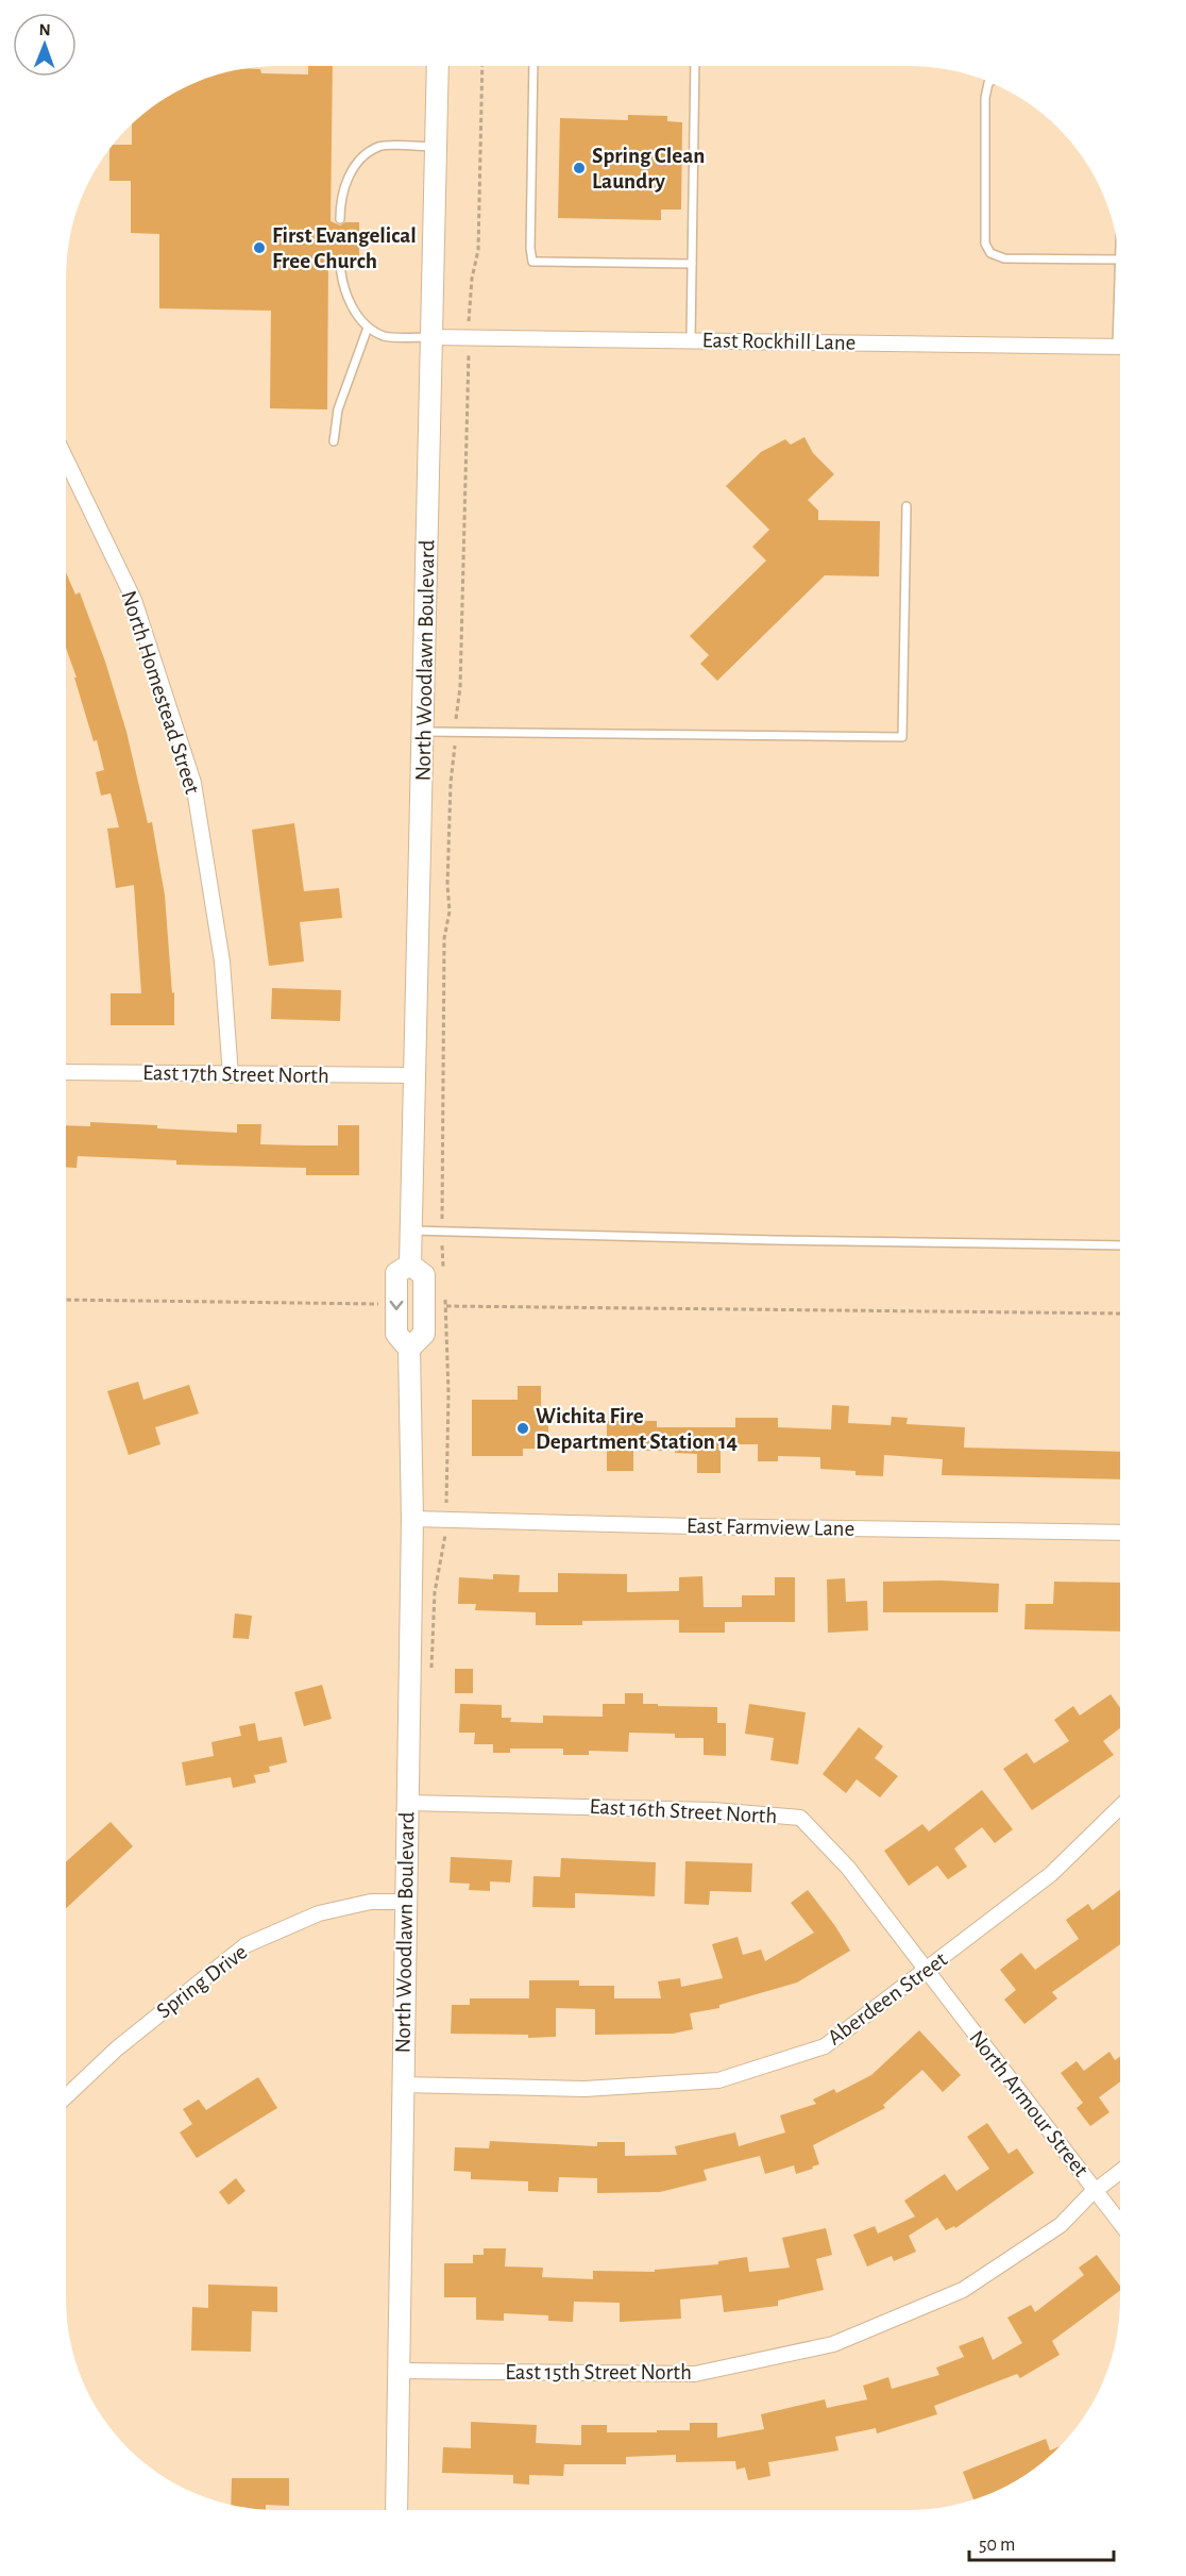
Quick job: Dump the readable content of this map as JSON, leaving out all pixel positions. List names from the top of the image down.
{
  "streets": {
    "main road": ["North Woodlawn Boulevard"],
    "street": [
      "East Rockhill Lane",
      "North Homestead Street",
      "East 17th Street North",
      "East Farmview Lane",
      "East 16th Street North",
      "Spring Drive",
      "Aberdeen Street",
      "North Armour Street",
      "East 15th Street North"
    ]
  },
  "crossings": [
    ["East Rockhill Lane", "North Woodlawn Boulevard"],
    ["North Woodlawn Boulevard", "East 17th Street North"],
    ["North Woodlawn Boulevard", "East Farmview Lane"],
    ["North Woodlawn Boulevard", "East 16th Street North"],
    ["North Woodlawn Boulevard", "Spring Drive"],
    ["North Woodlawn Boulevard", "Aberdeen Street"],
    ["North Woodlawn Boulevard", "East 15th Street North"],
    ["North Homestead Street", "East 17th Street North"],
    ["East 16th Street North", "Aberdeen Street"],
    ["East 16th Street North", "North Armour Street"],
    ["Aberdeen Street", "North Armour Street"],
    ["North Armour Street", "East 15th Street North"]
  ],
  "places": ["Spring Clean Laundry", "First Evangelical Free Church", "Wichita Fire Department Station 14"],
  "scale_bar": "50 m",
  "north": "top"
}
